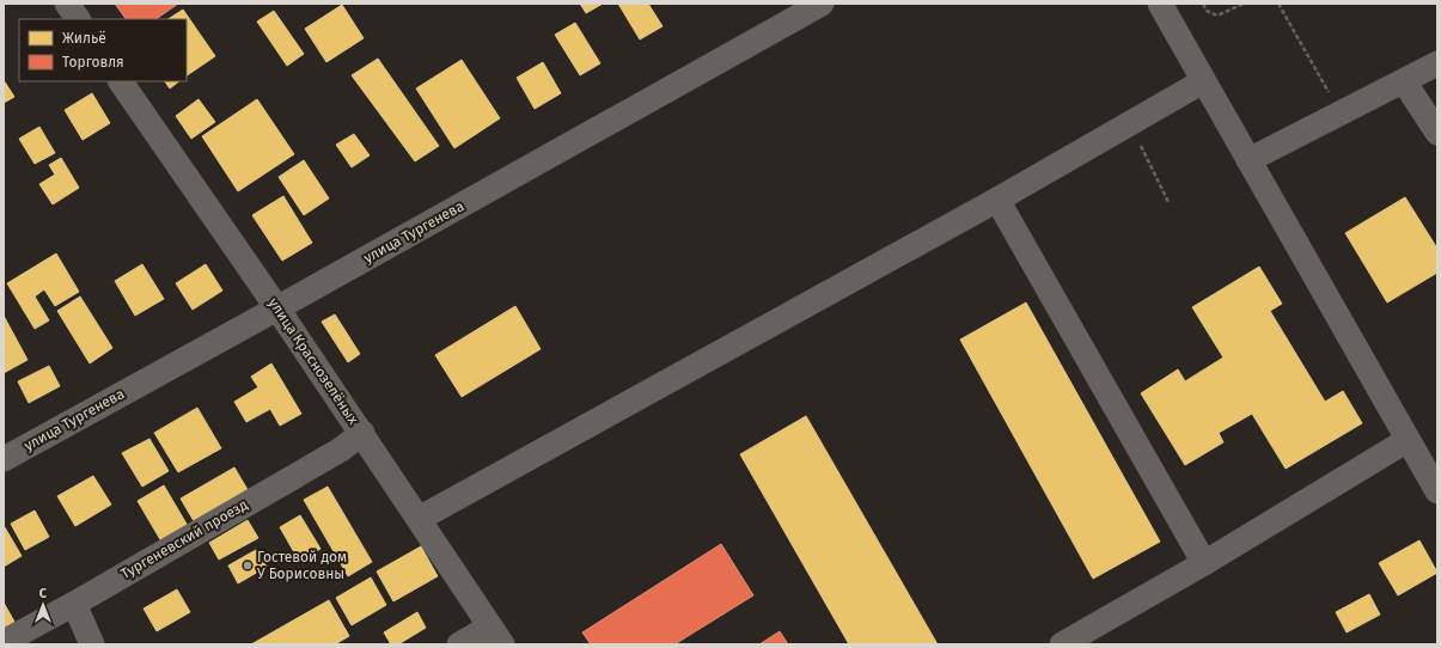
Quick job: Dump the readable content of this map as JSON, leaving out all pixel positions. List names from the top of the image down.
{
  "streets": {
    "street": ["улица Тургенева", "улица Краснозелёных", "Тургеневский проезд"]
  },
  "crossings": [
    ["улица Тургенева", "улица Краснозелёных"],
    ["улица Краснозелёных", "Тургеневский проезд"]
  ],
  "places": ["Гостевой дом У Борисовны"],
  "legend": ["Жильё", "Торговля"],
  "north": "top"
}
